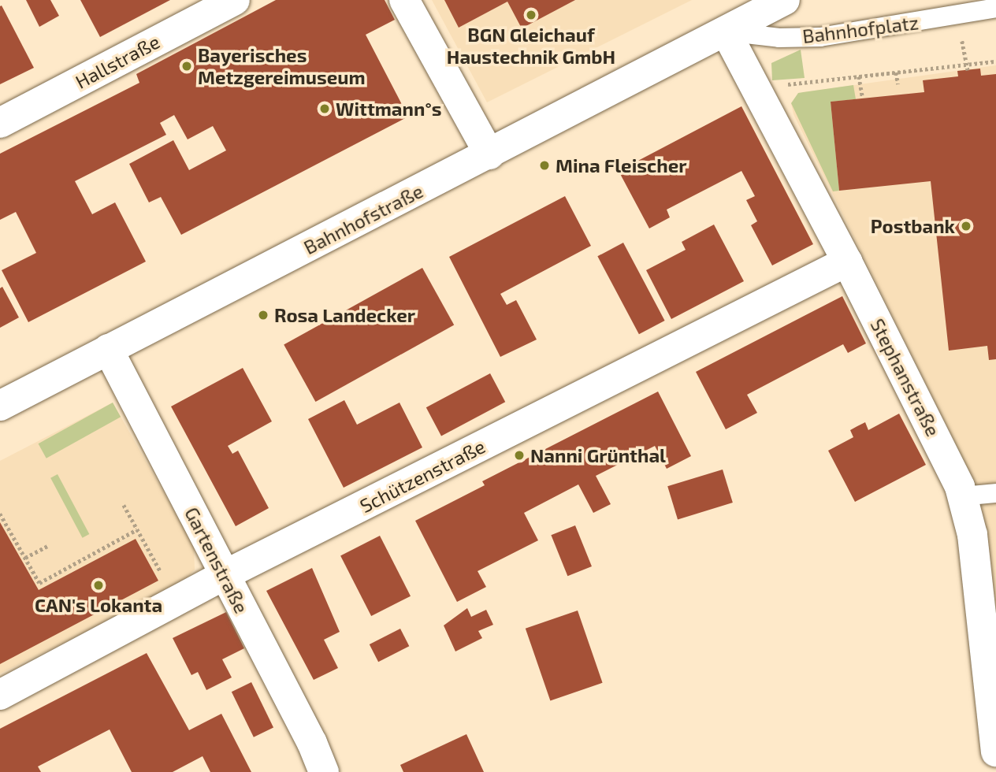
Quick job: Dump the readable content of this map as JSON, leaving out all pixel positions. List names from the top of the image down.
{
  "streets": {
    "street": [
      "Hallstraße",
      "Bahnhofstraße",
      "Stephanstraße",
      "Schützenstraße",
      "Gartenstraße"
    ],
    "lane": ["Bahnhofplatz"]
  },
  "crossings": [
    ["Bahnhofplatz", "Bahnhofstraße"],
    ["Bahnhofplatz", "Stephanstraße"],
    ["Bahnhofstraße", "Stephanstraße"],
    ["Bahnhofstraße", "Gartenstraße"],
    ["Stephanstraße", "Schützenstraße"],
    ["Schützenstraße", "Gartenstraße"]
  ],
  "places": [
    "BGN Gleichauf Haustechnik GmbH",
    "Bayerisches Metzgereimuseum",
    "Wittmann°s",
    "Mina Fleischer",
    "Postbank",
    "Rosa Landecker",
    "Nanni Grünthal",
    "CAN's Lokanta"
  ]
}
